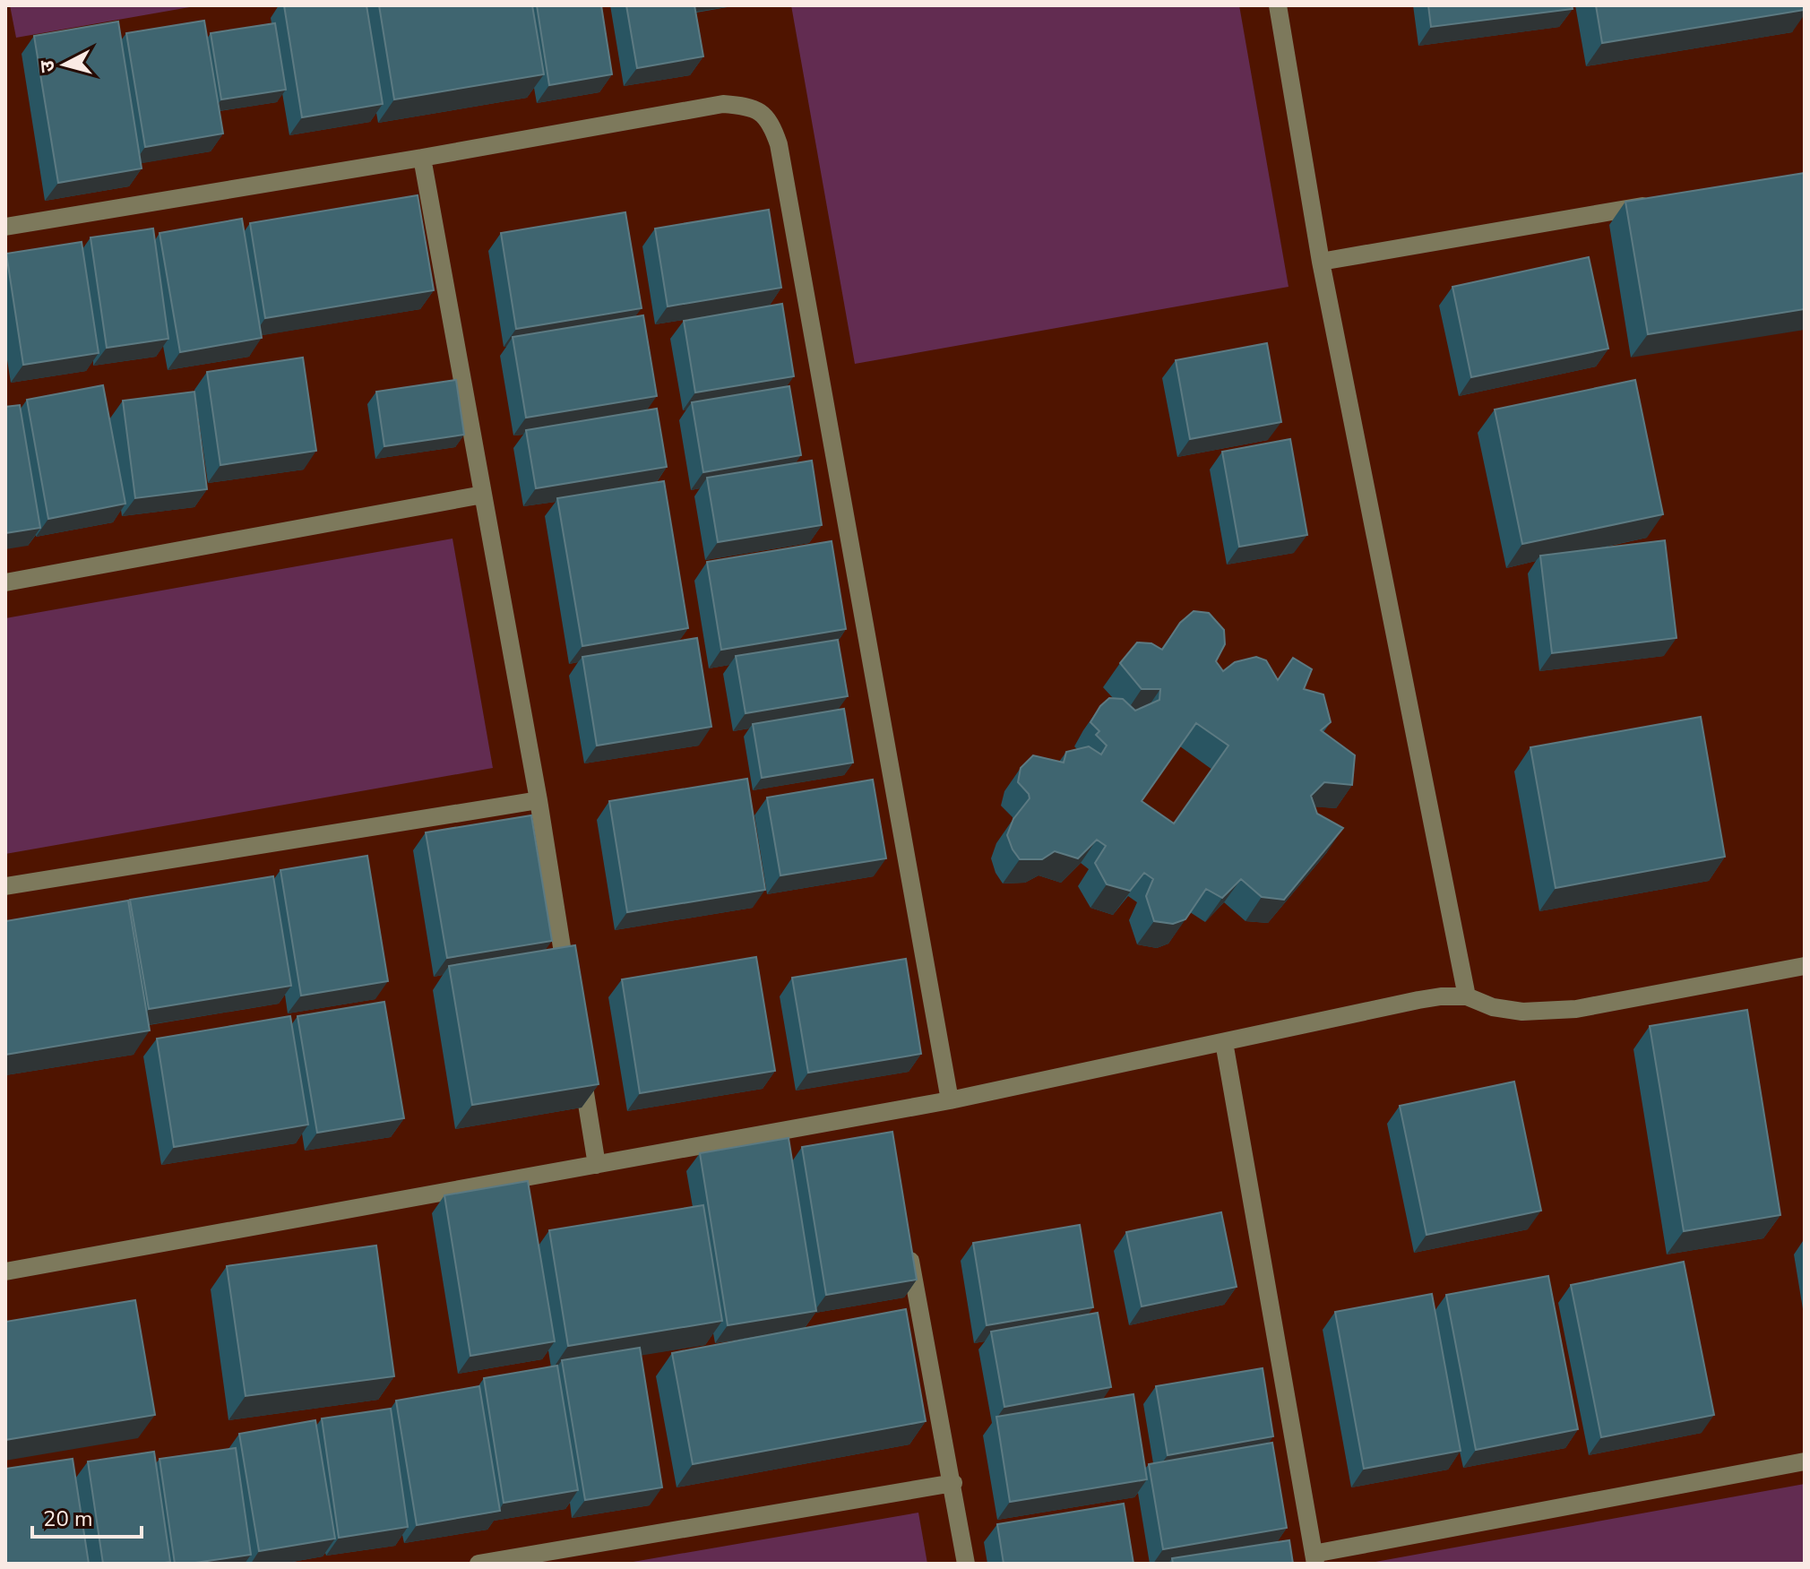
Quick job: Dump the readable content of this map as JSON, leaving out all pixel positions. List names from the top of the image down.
{
  "scale_bar": "20 m",
  "north": "left"
}
